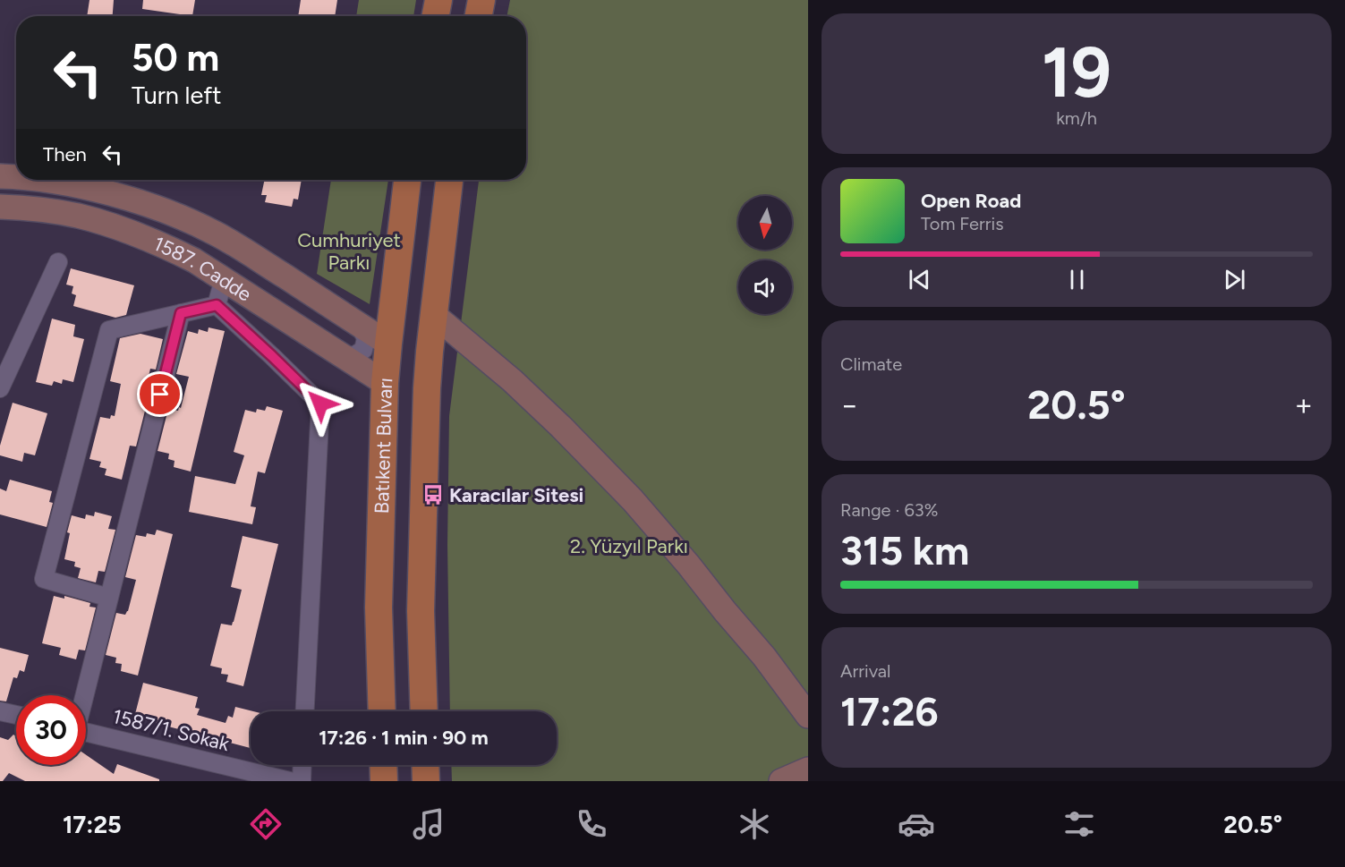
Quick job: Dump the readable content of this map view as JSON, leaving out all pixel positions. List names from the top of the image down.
{
  "streets": {
    "main road": ["1587. Cadde", "Batıkent Bulvarı"],
    "street": ["1587/1. Sokak"]
  },
  "crossings": [
    ["1587. Cadde", "Batıkent Bulvarı"]
  ],
  "parks": ["Cumhuriyet Parkı", "2. Yüzyıl Parkı"],
  "places": {
    "bus stop": ["Karacılar Sitesi"]
  },
  "north": "bottom",
  "page": {
    "tile": [
      ["19", "km/h"],
      "Climate",
      ["Range · 63%", "315 km"],
      ["Arrival", "17:26"]
    ],
    "turn": ["50 m", "Turn left"],
    "then": "Then",
    "song": ["Open Road", "Tom Ferris"],
    "heat": ["−", "20.5°", "+"],
    "limit": "30",
    "trip": "17:26 · 1 min · 90 m",
    "tabs": ["17:25", "20.5°"]
  }
}
